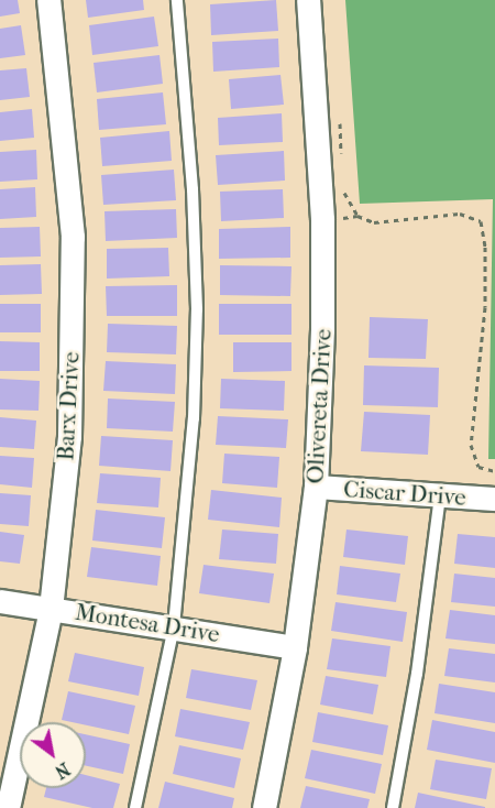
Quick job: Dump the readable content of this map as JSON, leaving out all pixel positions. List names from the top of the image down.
{
  "streets": {
    "street": [
      "Barx Drive",
      "Olivereta Drive",
      "Ciscar Drive",
      "Montesa Drive"
    ]
  },
  "crossings": [
    ["Barx Drive", "Montesa Drive"],
    ["Olivereta Drive", "Ciscar Drive"],
    ["Olivereta Drive", "Montesa Drive"]
  ],
  "north": "bottom right"
}
